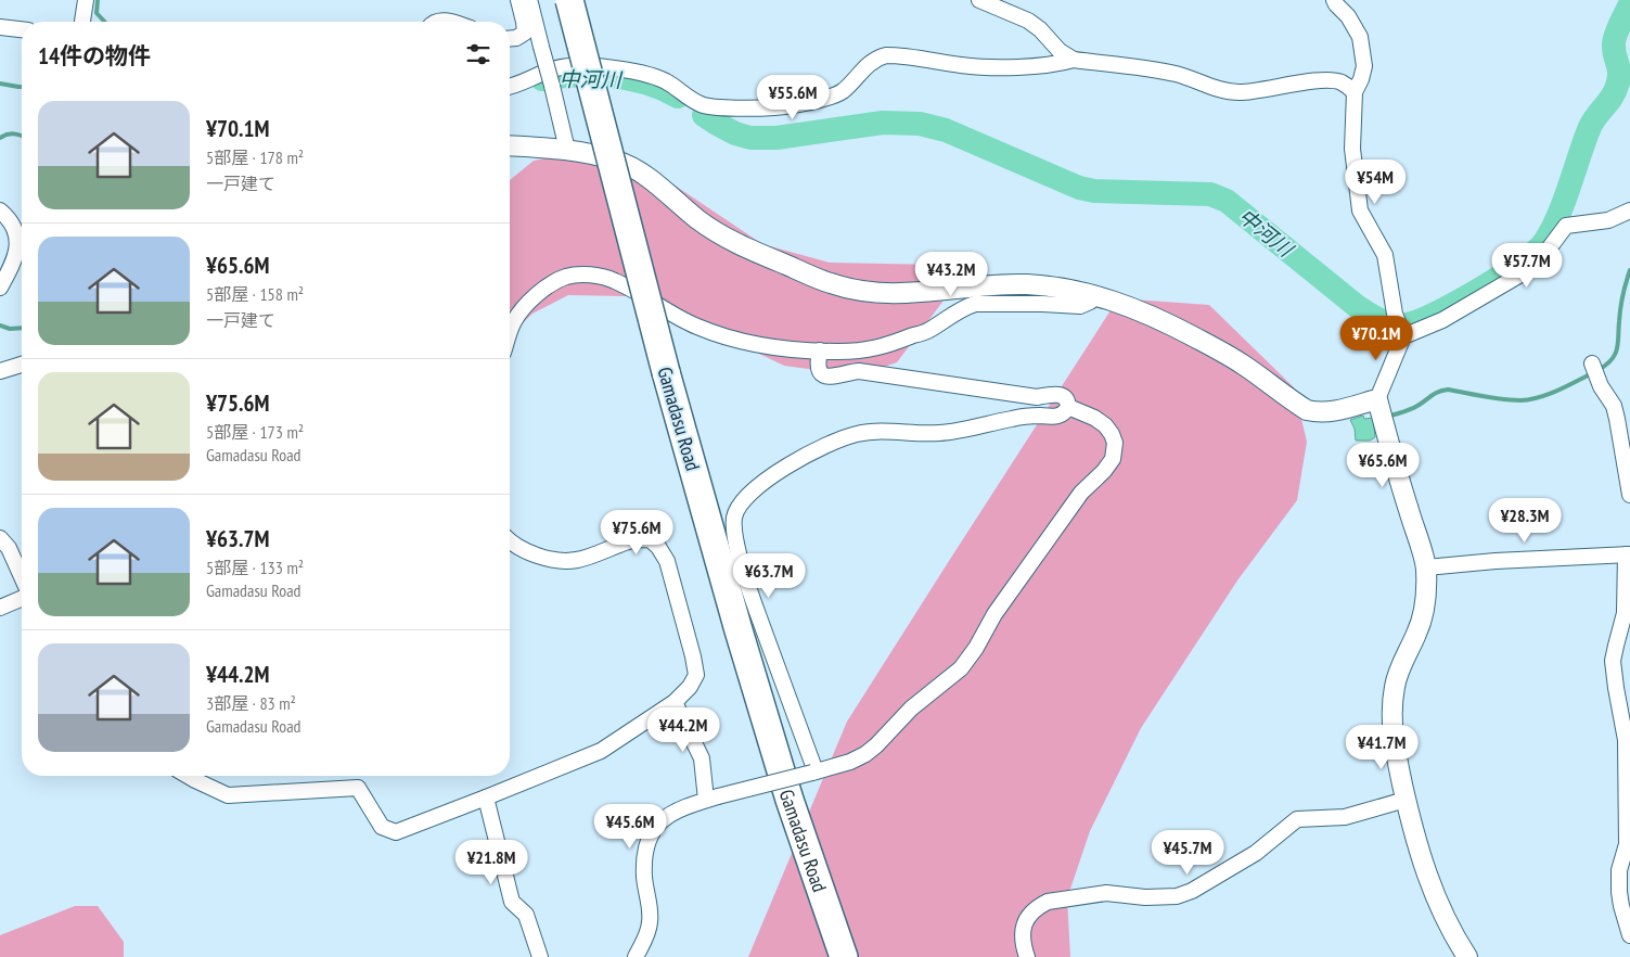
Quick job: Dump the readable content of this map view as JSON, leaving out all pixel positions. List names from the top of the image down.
{
  "streets": {
    "highway": ["Gamadasu Road"]
  },
  "water": ["中河川"],
  "page": {
    "heading": "14件の物件",
    "price": [
      "¥55.6M",
      "¥54M",
      "¥57.7M",
      "¥43.2M",
      "¥70.1M",
      "¥65.6M",
      "¥28.3M",
      "¥75.6M",
      "¥63.7M",
      "¥44.2M",
      "¥41.7M",
      "¥45.6M",
      "¥45.7M",
      "¥21.8M"
    ],
    "list": [
      {
        "name": "¥70.1M",
        "note": "5部屋 · 178 m² · 一戸建て"
      },
      {
        "name": "¥65.6M",
        "note": "5部屋 · 158 m² · 一戸建て"
      },
      {
        "name": "¥75.6M",
        "note": "5部屋 · 173 m² · Gamadasu Road"
      },
      {
        "name": "¥63.7M",
        "note": "5部屋 · 133 m² · Gamadasu Road"
      },
      {
        "name": "¥44.2M",
        "note": "3部屋 · 83 m² · Gamadasu Road"
      }
    ]
  }
}
